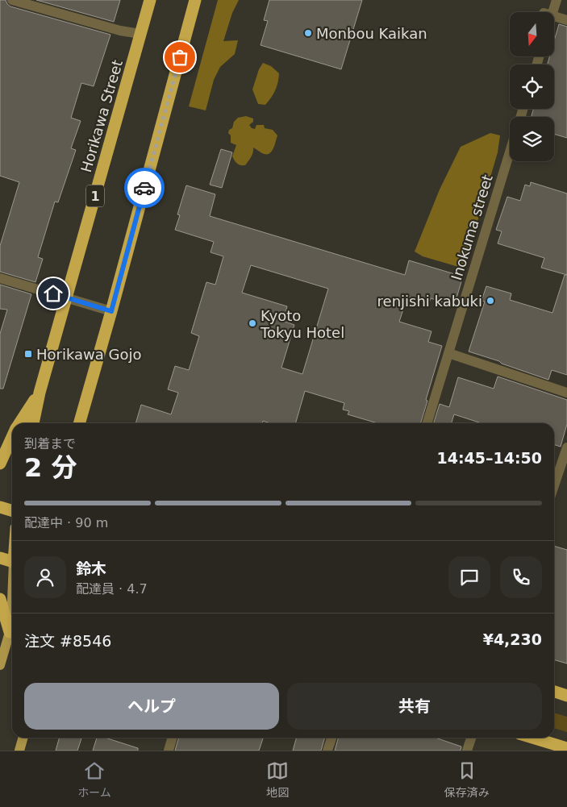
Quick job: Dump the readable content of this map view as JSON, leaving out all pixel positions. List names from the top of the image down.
{
  "streets": {
    "highway": ["Horikawa Street", "1"],
    "street": ["Inokuma street"]
  },
  "places": {
    "other": ["Monbou Kaikan", "renjishi kabuki", "Kyoto Tokyu Hotel"],
    "transit": ["Horikawa Gojo"]
  },
  "north": "bottom",
  "page": {
    "heading": ["2 分", "到着まで", "14:45–14:50"],
    "panel": [
      "鈴木",
      "配達員 · 4.7",
      "注文 #8546",
      "¥4,230"
    ],
    "bar": "配達中 · 90 m",
    "buttons": ["ヘルプ", "共有"],
    "tabs": ["ホーム", "地図", "保存済み"]
  }
}
